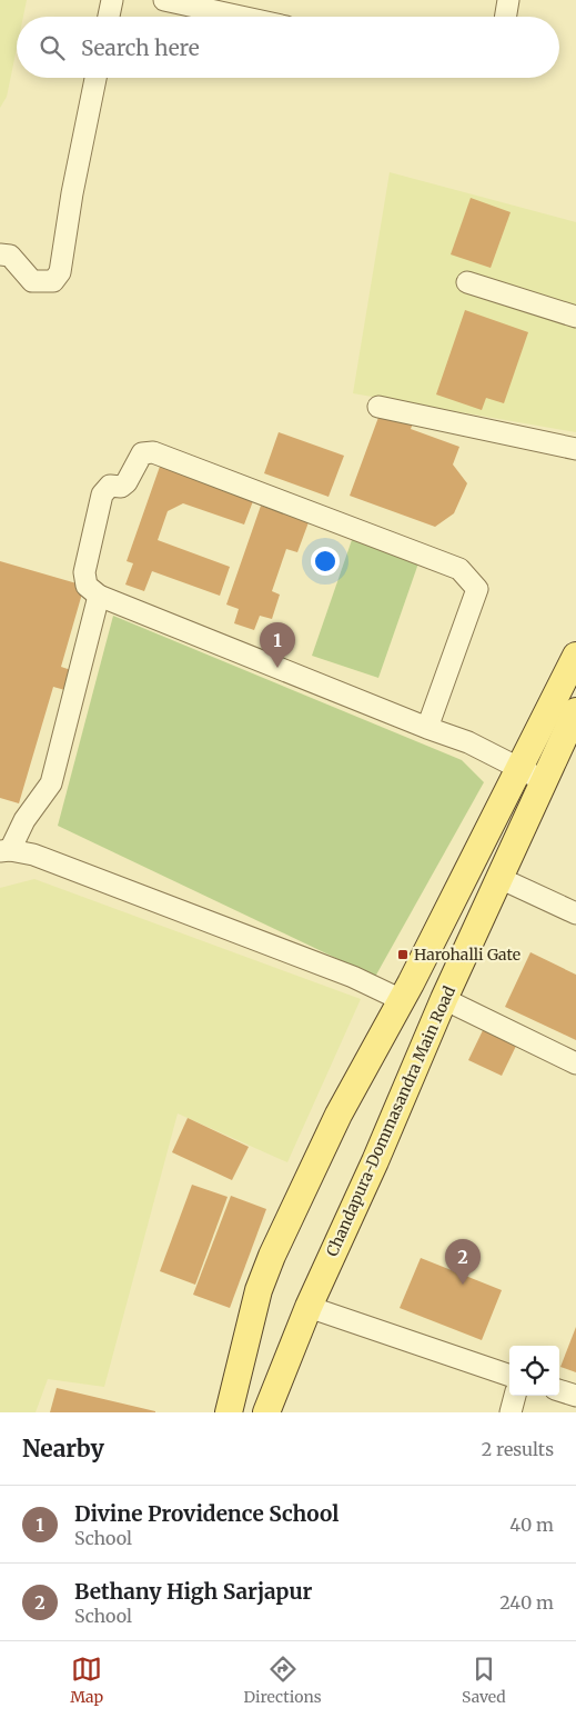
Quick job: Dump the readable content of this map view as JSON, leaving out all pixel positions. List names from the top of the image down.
{
  "streets": {
    "main road": ["Chandapura-Dommasandra Main Road"]
  },
  "places": {
    "transit": ["Harohalli Gate"]
  },
  "page": {
    "search": "Search here",
    "pins": ["1", "2"],
    "heading": ["Nearby", "2 results"],
    "list": [
      {
        "mark": "1",
        "name": "Divine Providence School",
        "note": "School",
        "value": "40 m"
      },
      {
        "mark": "2",
        "name": "Bethany High Sarjapur",
        "note": "School",
        "value": "240 m"
      }
    ],
    "nav": ["Map", "Directions", "Saved"]
  }
}
